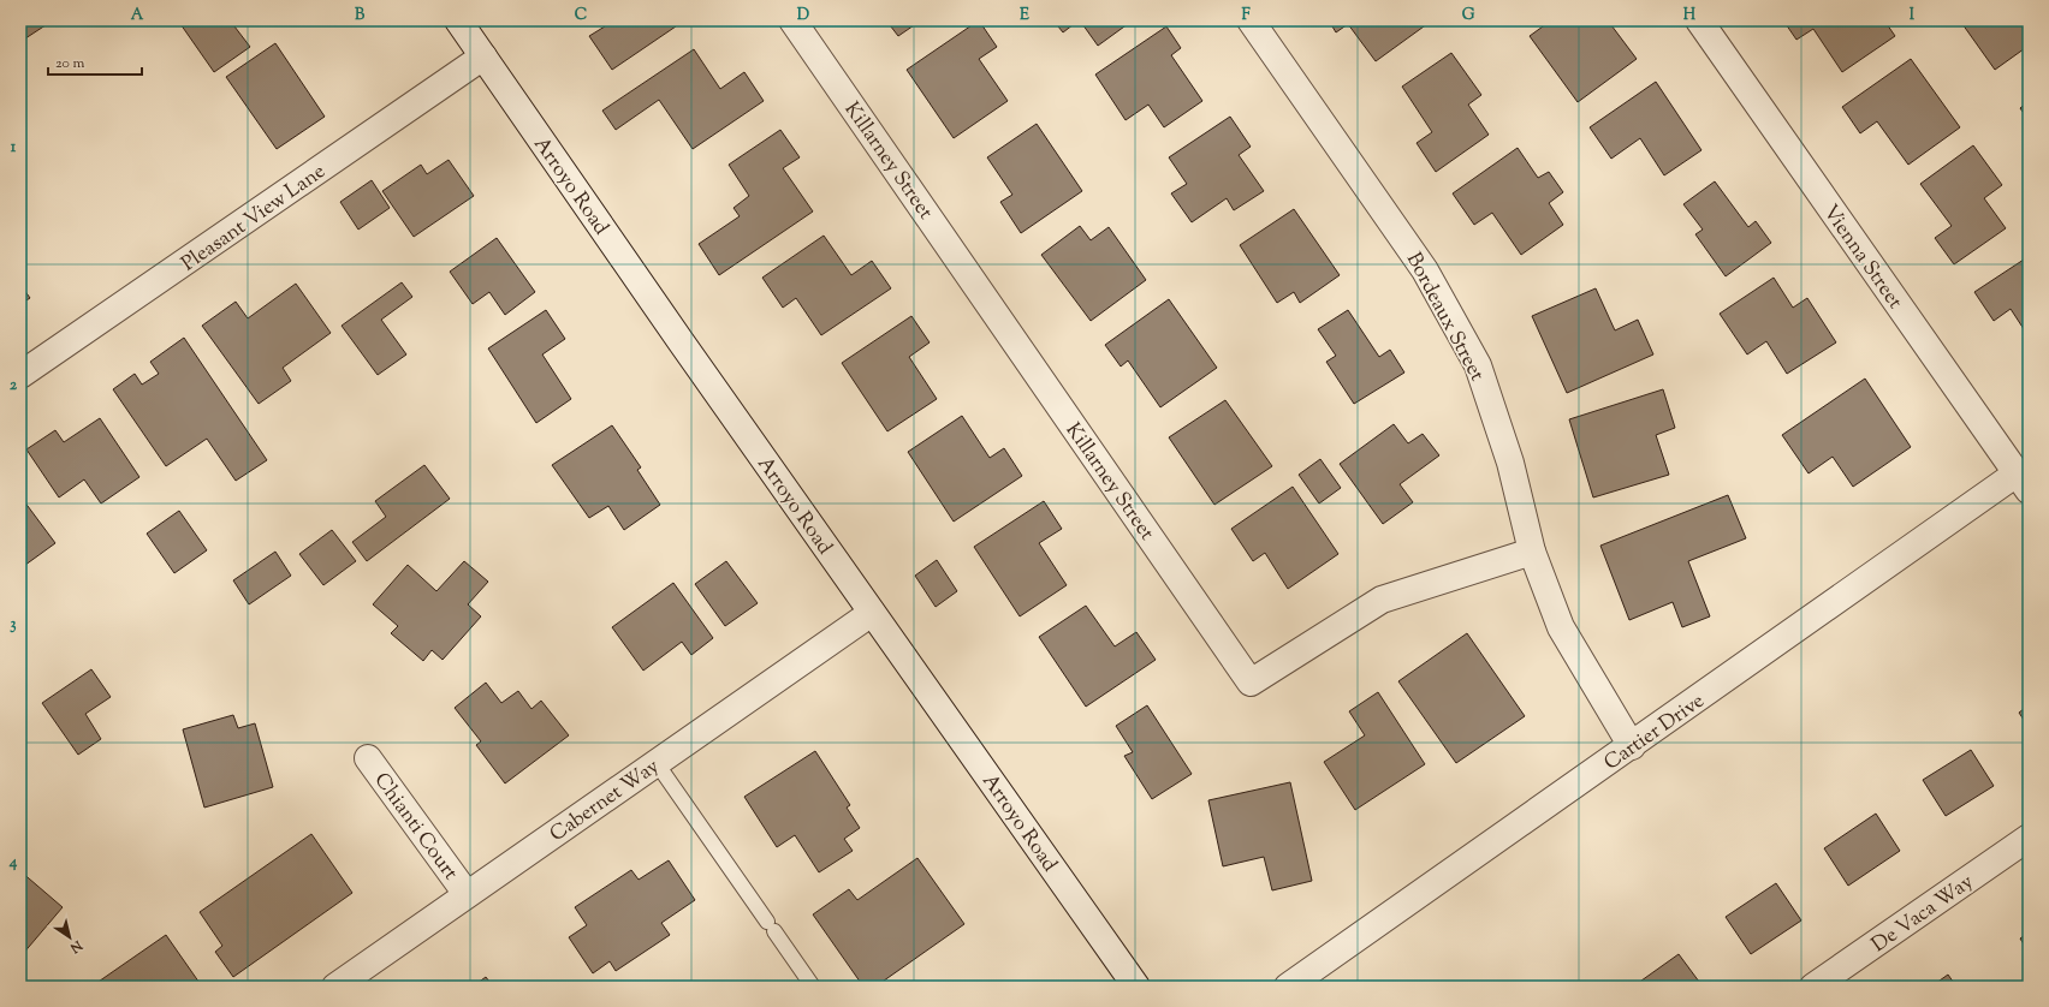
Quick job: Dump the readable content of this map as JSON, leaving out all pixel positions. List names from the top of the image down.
{
  "streets": {
    "street": [
      "Killarney Street",
      "Arroyo Road",
      "Pleasant View Lane",
      "Vienna Street",
      "Bordeaux Street",
      "Cartier Drive",
      "Cabernet Way",
      "Chianti Court",
      "De Vaca Way"
    ]
  },
  "crossings": [
    ["Killarney Street", "Bordeaux Street"],
    ["Arroyo Road", "Pleasant View Lane"],
    ["Arroyo Road", "Cabernet Way"],
    ["Vienna Street", "Cartier Drive"],
    ["Bordeaux Street", "Cartier Drive"],
    ["Cabernet Way", "Chianti Court"]
  ],
  "scale_bar": "20 m",
  "north": "bottom right",
  "grid": {
    "columns": [
      "A",
      "B",
      "C",
      "D",
      "E",
      "F",
      "G",
      "H",
      "I"
    ],
    "rows": [
      "1",
      "2",
      "3",
      "4"
    ]
  }
}
